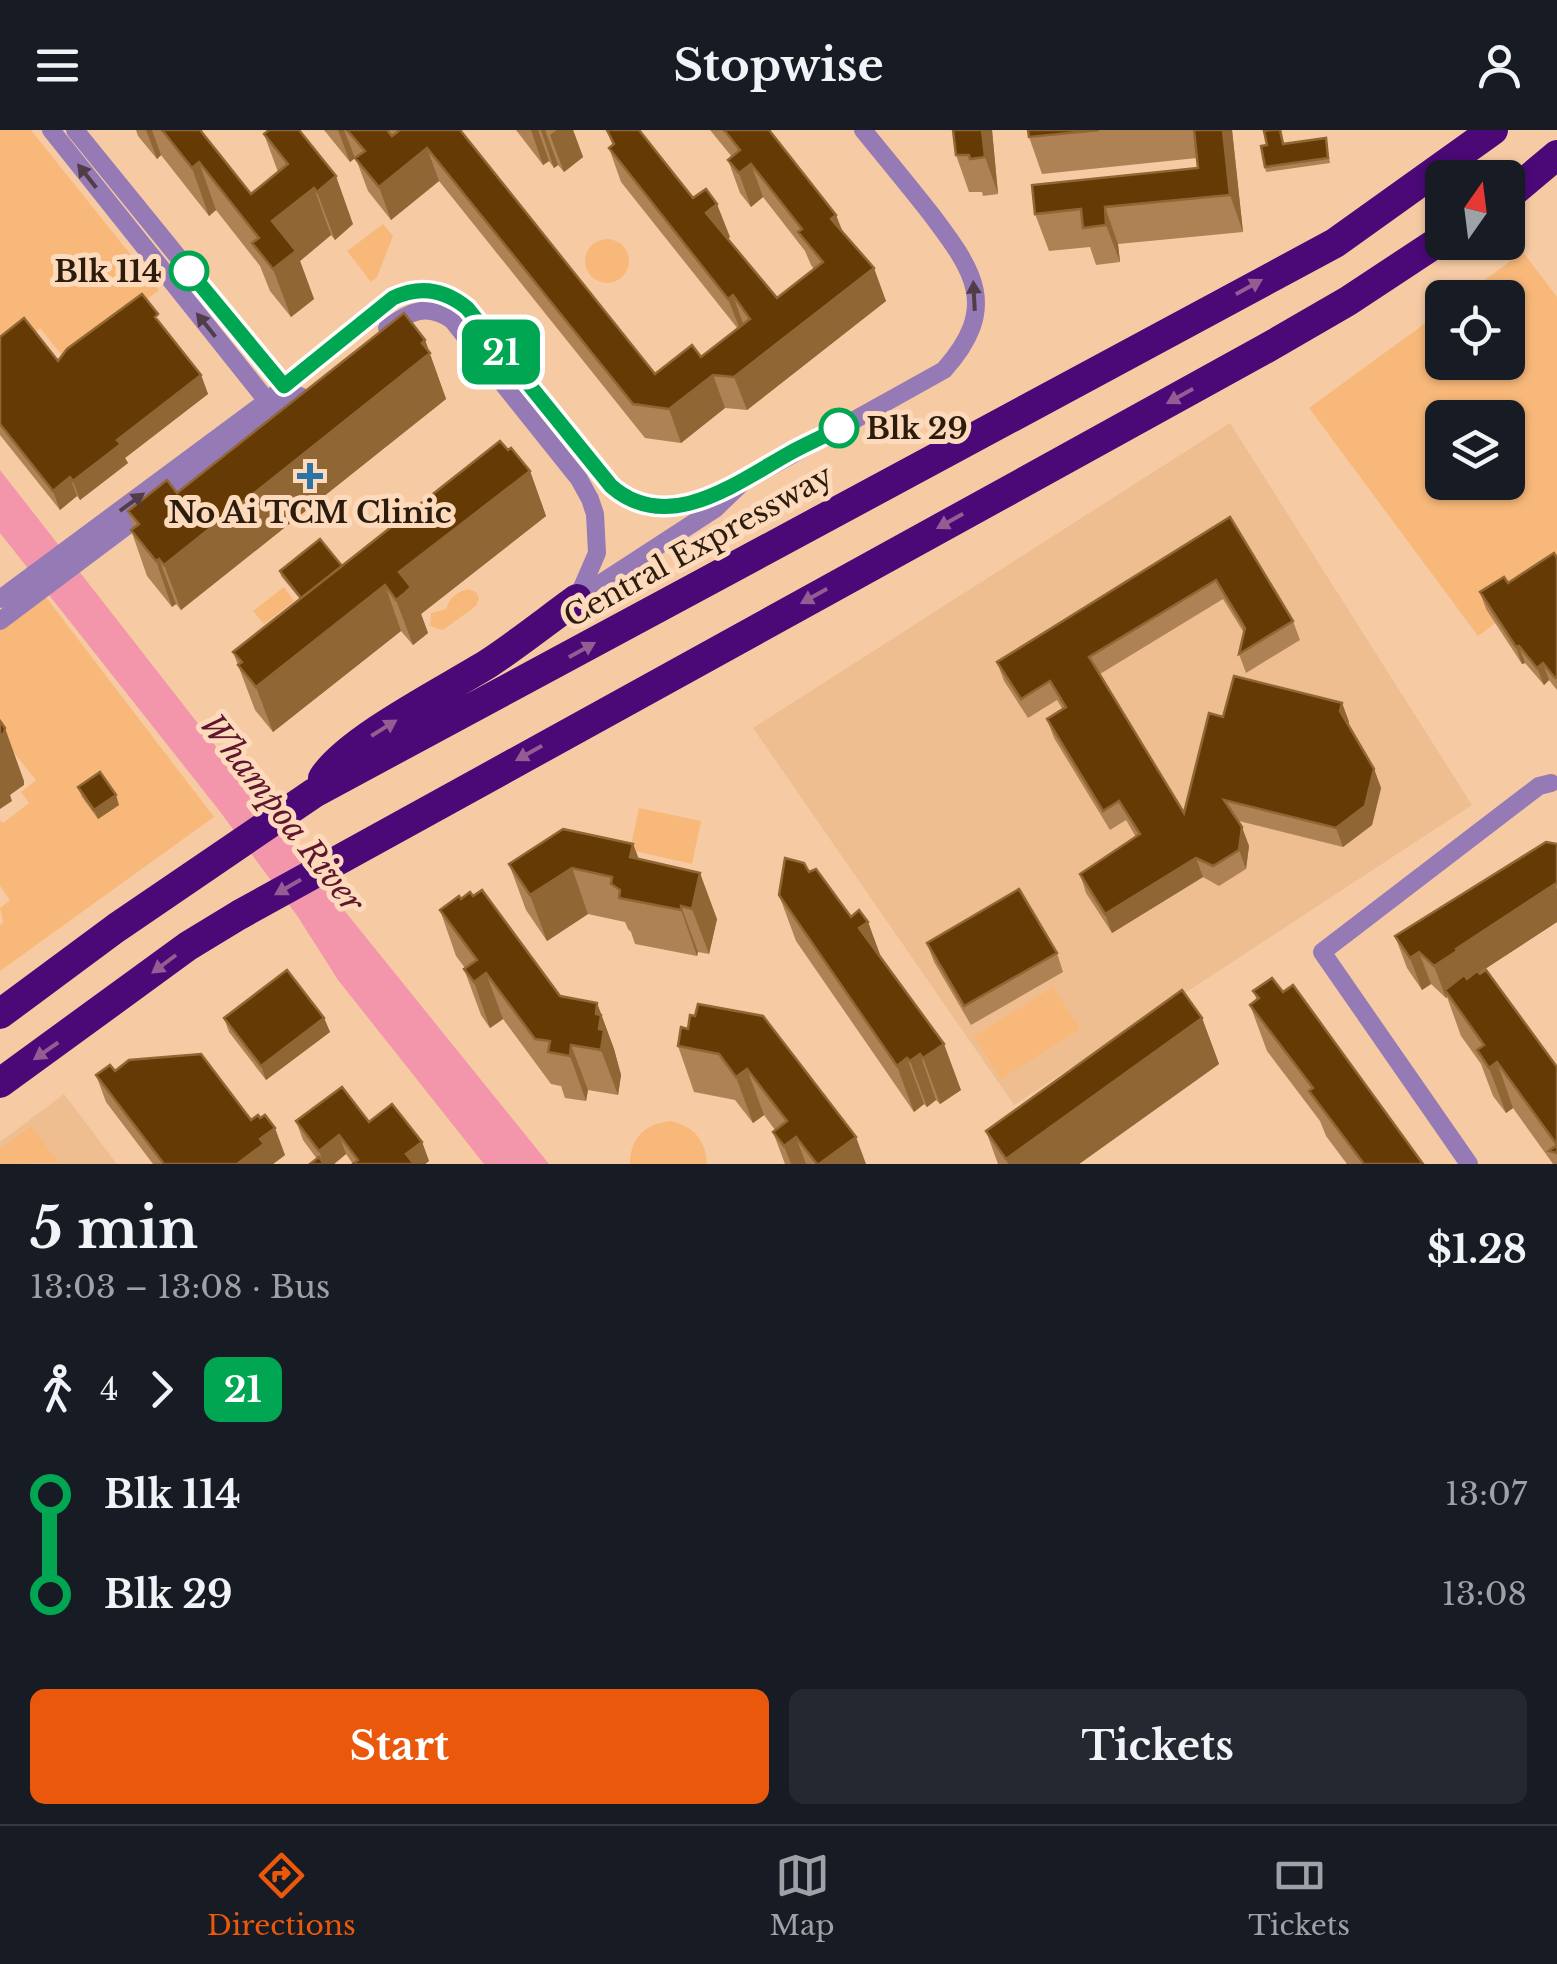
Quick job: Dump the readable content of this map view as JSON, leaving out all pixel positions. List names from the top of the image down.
{
  "streets": {
    "highway": ["Central Expressway"]
  },
  "water": ["Whampoa River"],
  "places": {
    "other": ["Blk 114", "Blk 29"],
    "health": ["No Ai TCM Clinic"]
  },
  "lines": ["bus line 21"],
  "north": "top",
  "page": {
    "header": "Stopwise",
    "on_map": "21",
    "heading": ["5 min", "13:03 – 13:08 · Bus", "$1.28"],
    "legs": ["4", "21"],
    "list": [
      {
        "name": "Blk 114",
        "value": "13:07"
      },
      {
        "name": "Blk 29",
        "value": "13:08"
      }
    ],
    "buttons": ["Start", "Tickets"],
    "tabs": ["Directions", "Map", "Tickets"]
  }
}
